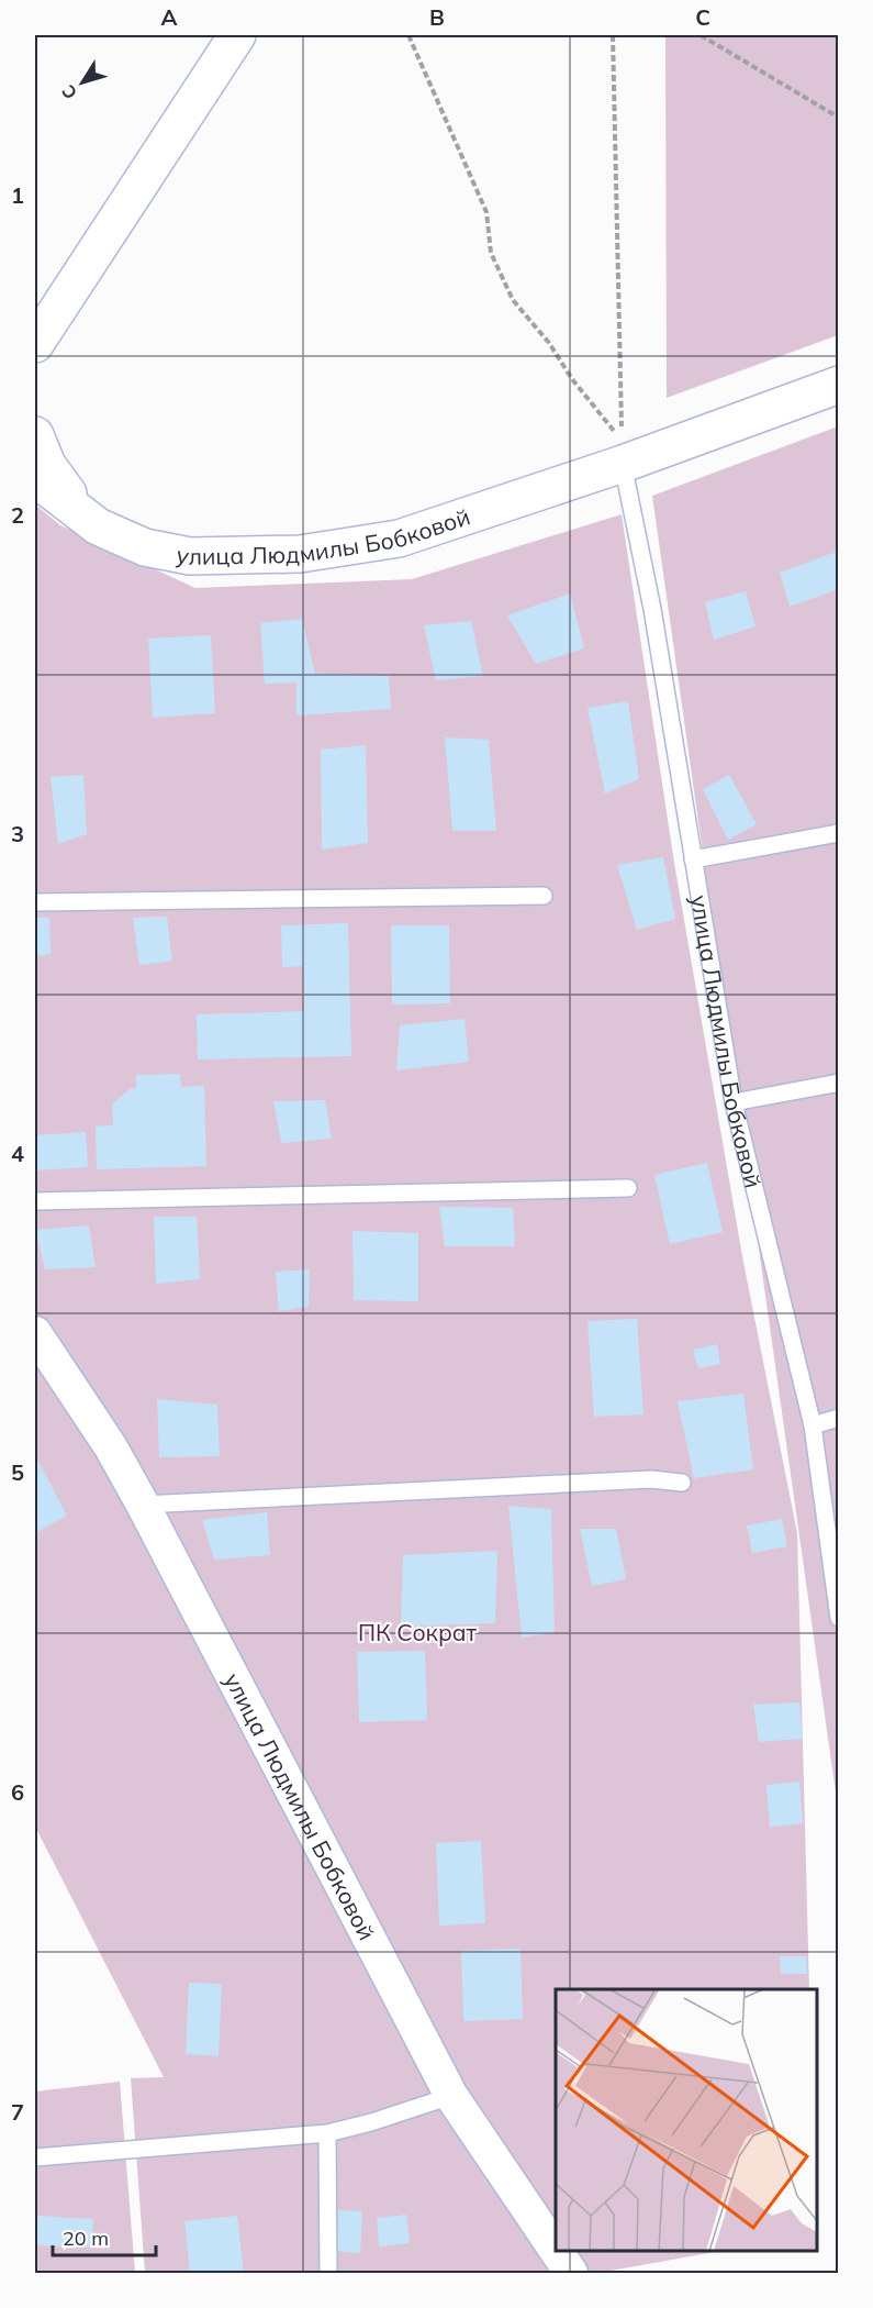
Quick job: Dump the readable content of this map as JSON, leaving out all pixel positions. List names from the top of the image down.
{
  "streets": {
    "main road": ["улица Людмилы Бобковой"]
  },
  "parks": ["ПК Сократ"],
  "scale_bar": "20 m",
  "north": "bottom left",
  "grid": {
    "columns": ["A", "B", "C"],
    "rows": [
      "1",
      "2",
      "3",
      "4",
      "5",
      "6",
      "7"
    ]
  }
}
